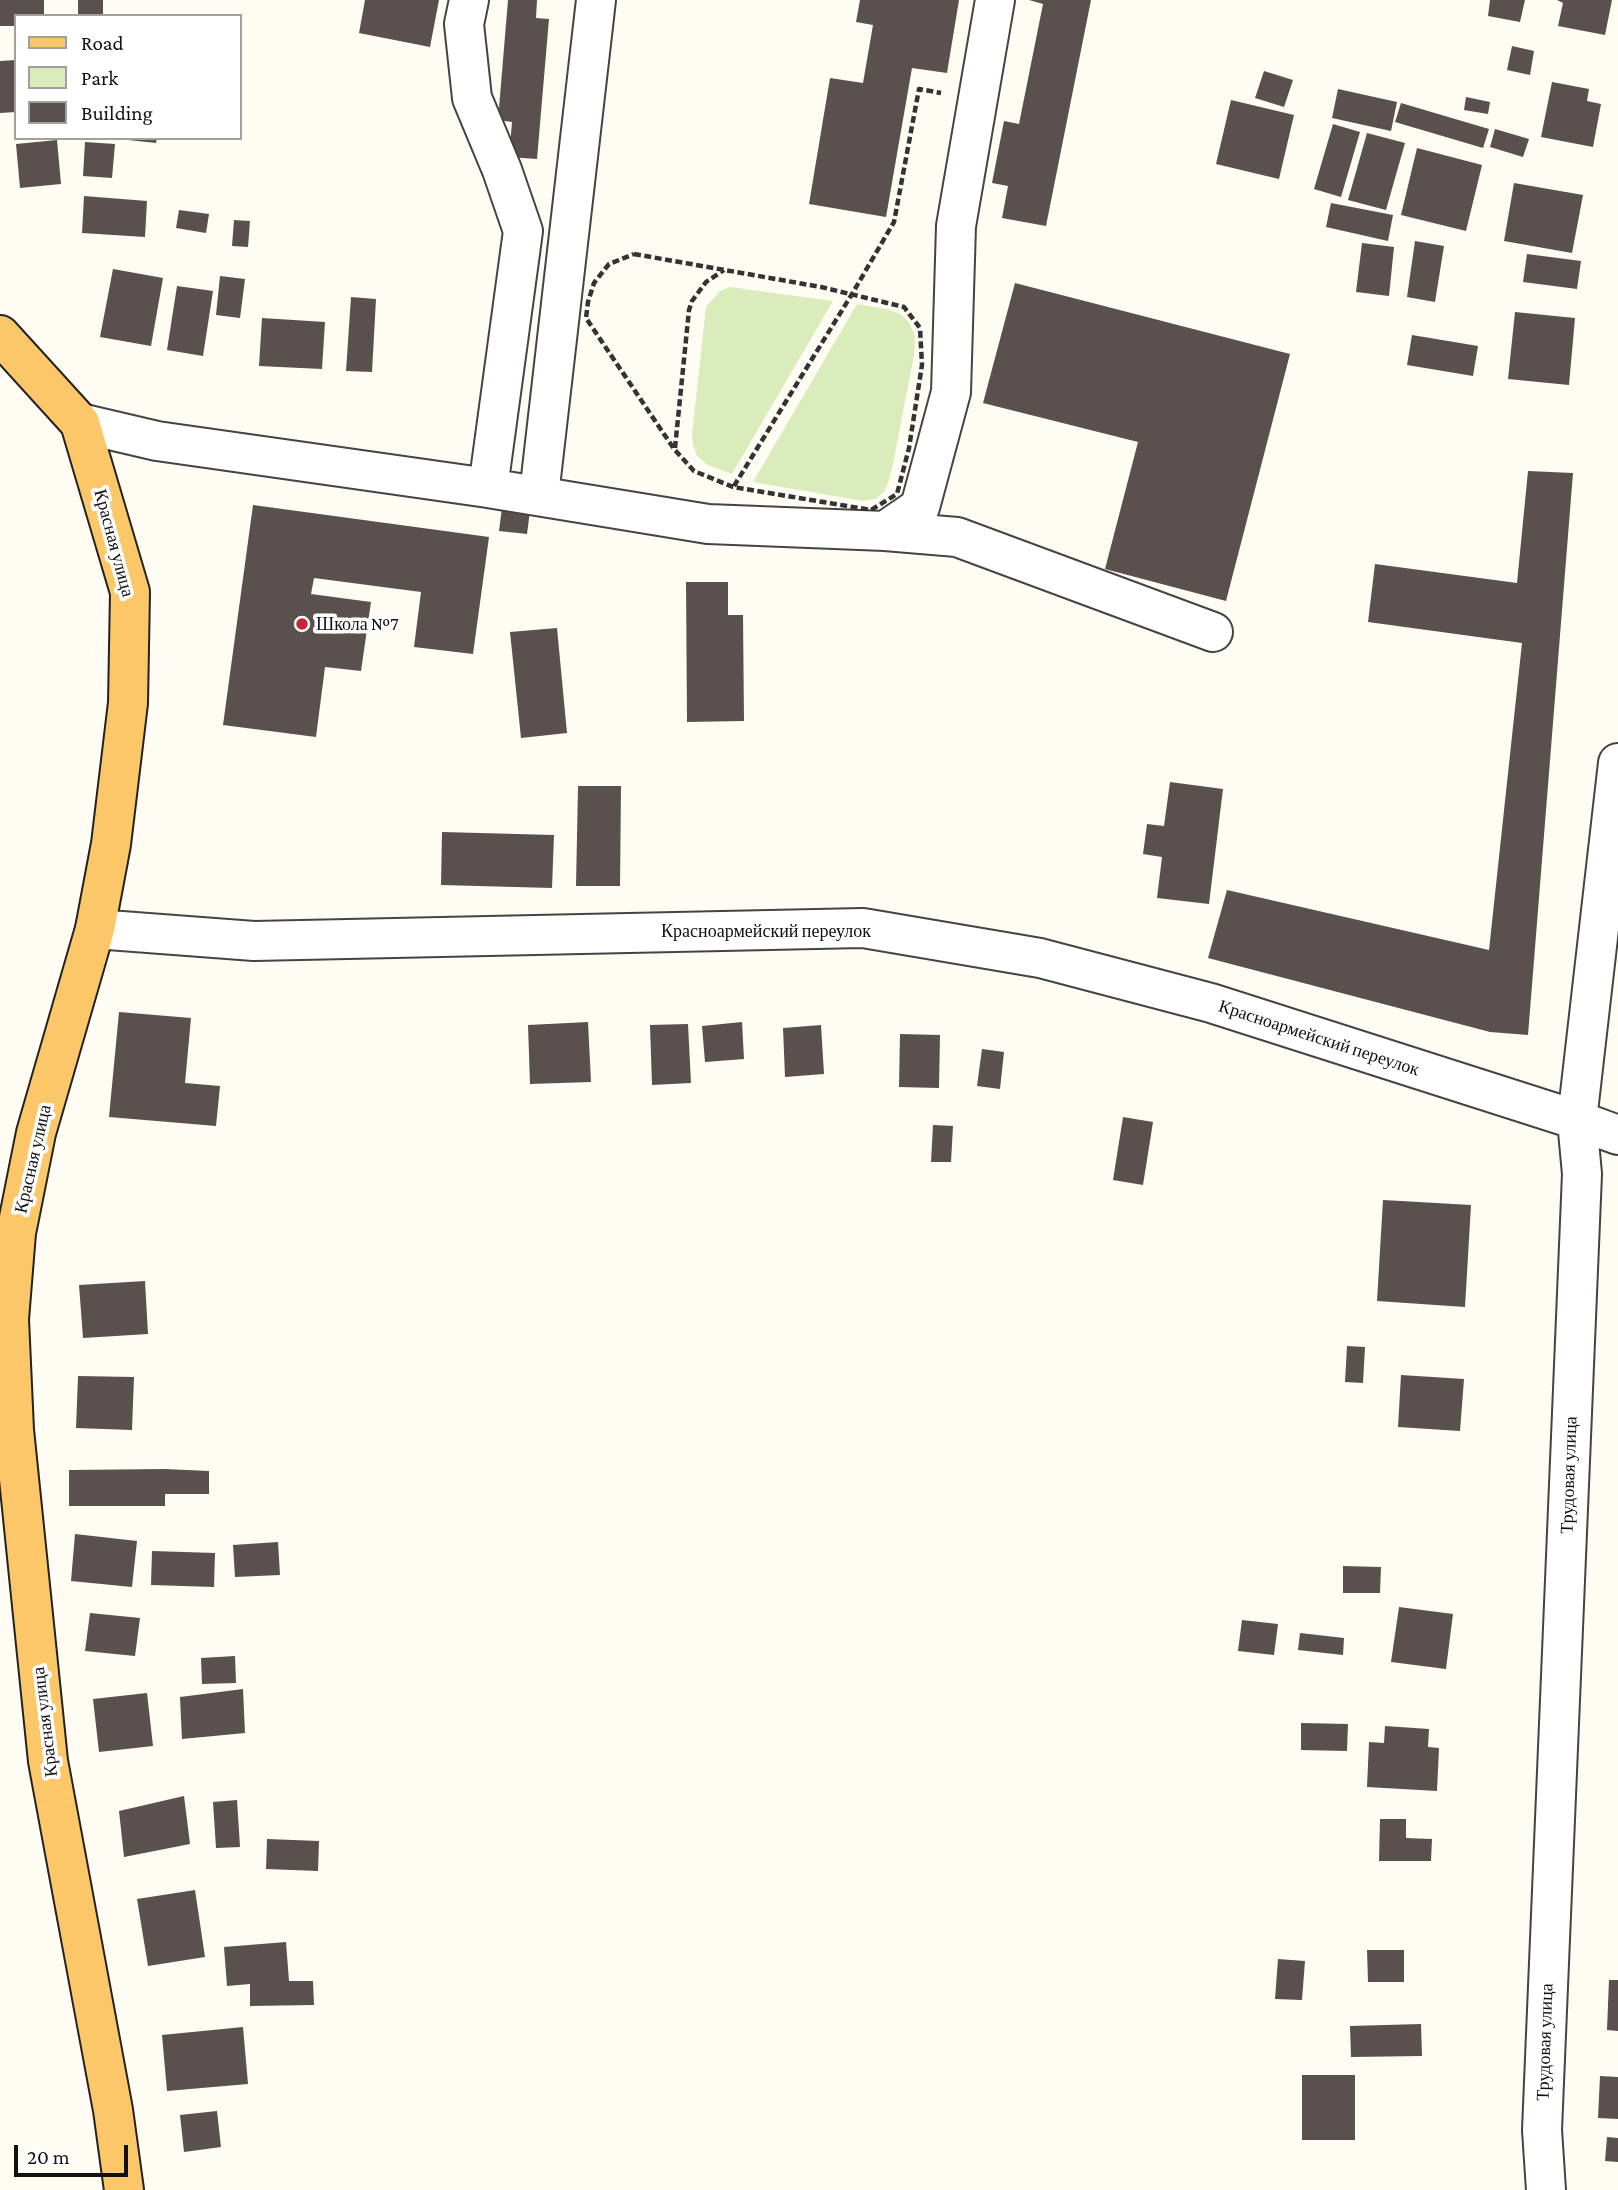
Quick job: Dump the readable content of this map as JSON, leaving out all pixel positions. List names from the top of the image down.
{
  "streets": {
    "main road": ["Красная улица"],
    "street": ["Красноармейский переулок", "Трудовая улица"]
  },
  "crossings": [
    ["Красная улица", "Красноармейский переулок"],
    ["Красноармейский переулок", "Трудовая улица"]
  ],
  "places": ["Школа №7"],
  "legend": ["Road", "Park", "Building"],
  "scale_bar": "20 m"
}
